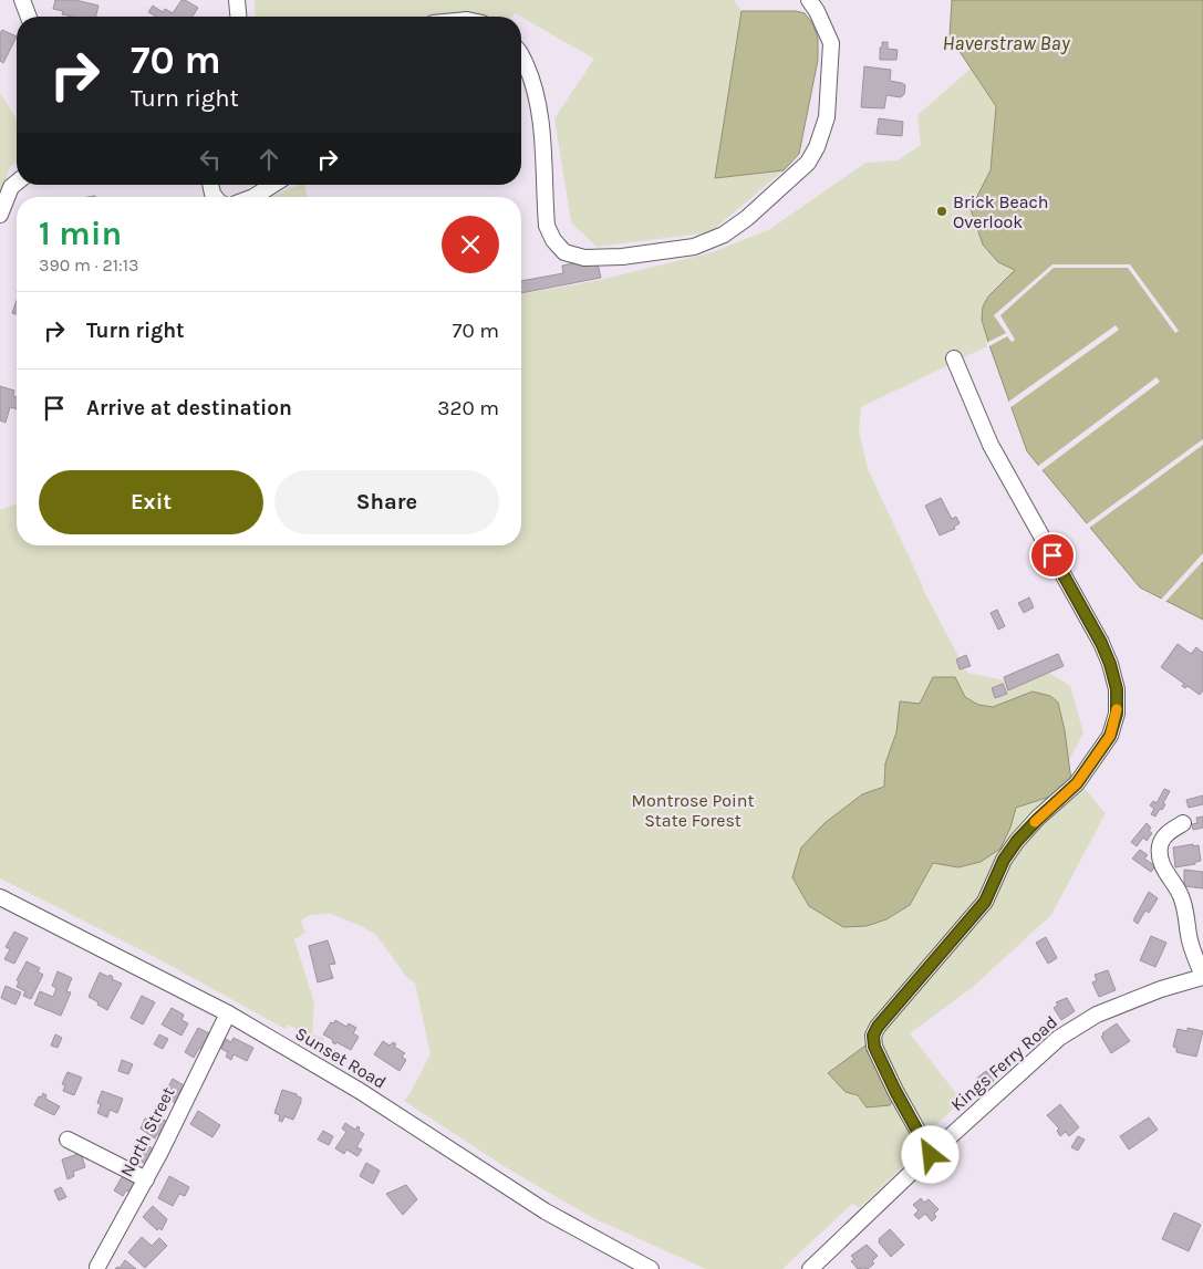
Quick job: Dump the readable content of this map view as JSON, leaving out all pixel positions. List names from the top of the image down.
{
  "streets": {
    "street": ["Sunset Road", "Kings Ferry Road", "North Street"]
  },
  "crossings": [
    ["Sunset Road", "North Street"]
  ],
  "water": ["Haverstraw Bay"],
  "parks": ["Montrose Point State Forest"],
  "places": ["Brick Beach Overlook"],
  "page": {
    "turn": ["70 m", "Turn right"],
    "heading": ["1 min", "390 m · 21:13"],
    "list": [
      {
        "name": "Turn right",
        "value": "70 m"
      },
      {
        "name": "Arrive at destination",
        "value": "320 m"
      }
    ],
    "buttons": ["Exit", "Share"]
  }
}
